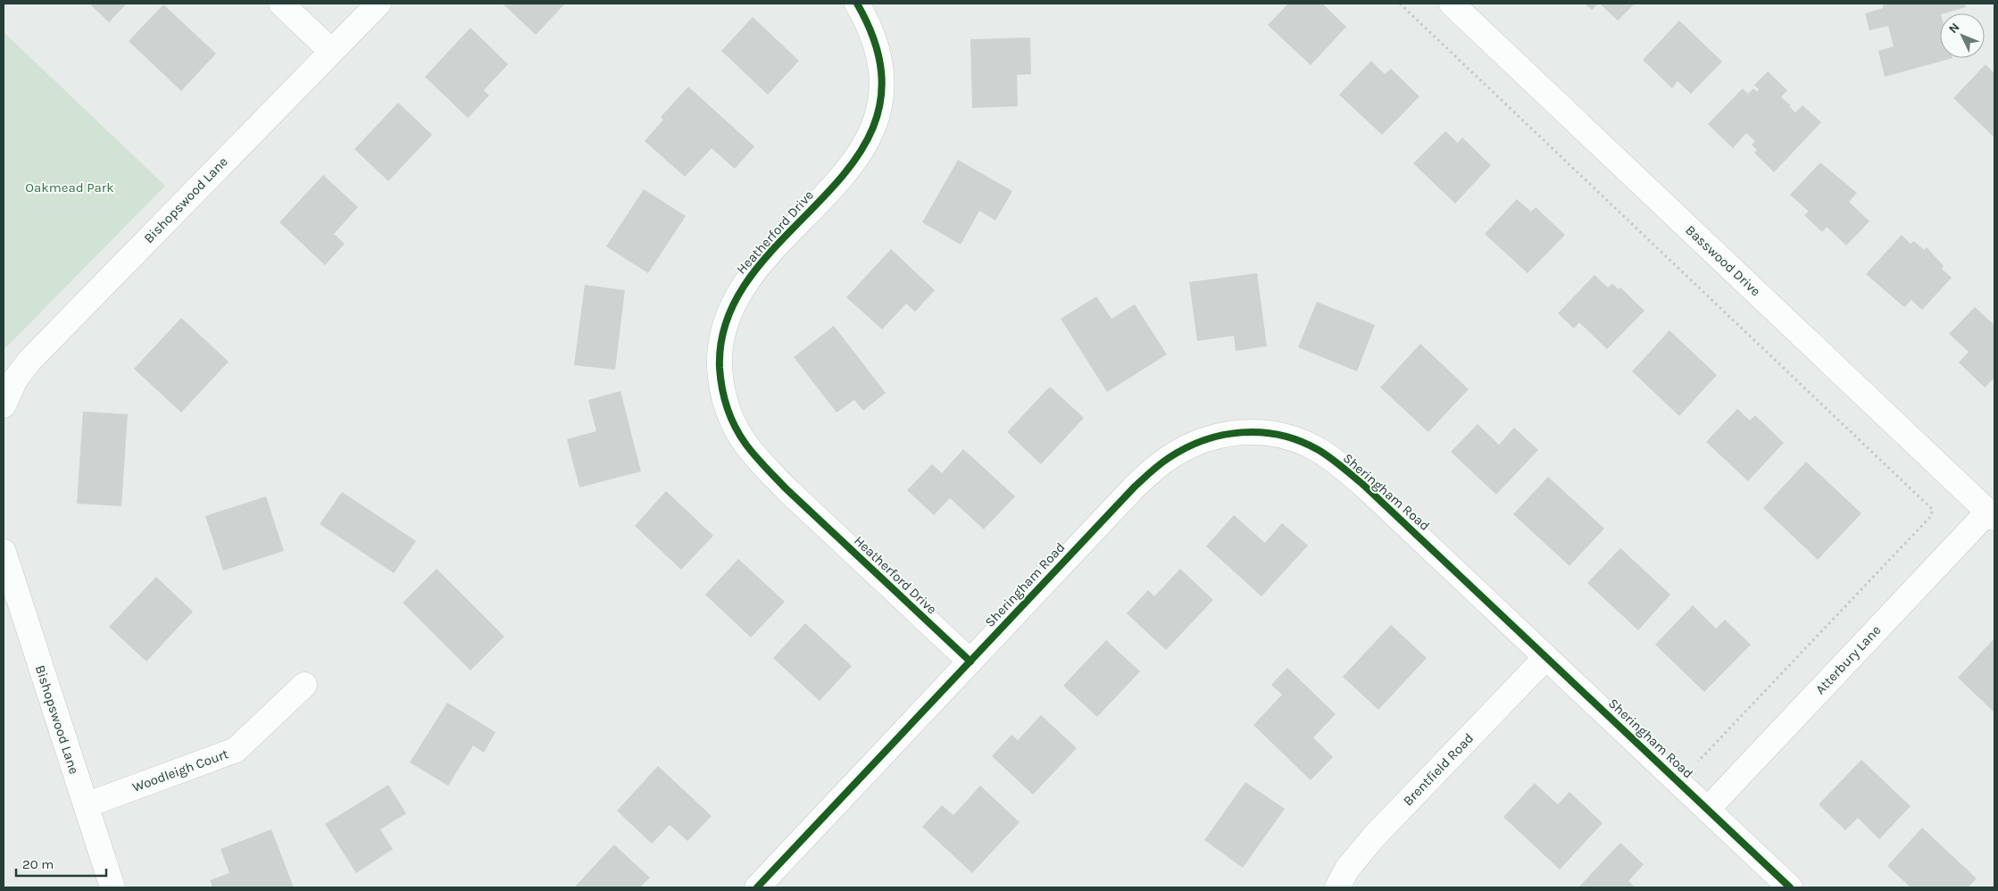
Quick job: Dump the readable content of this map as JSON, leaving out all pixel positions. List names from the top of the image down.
{
  "streets": {
    "street": [
      "Bishopswood Lane",
      "Heatherford Drive",
      "Basswood Drive",
      "Sheringham Road",
      "Atterbury Lane",
      "Brentfield Road",
      "Woodleigh Court"
    ]
  },
  "crossings": [
    ["Bishopswood Lane", "Woodleigh Court"],
    ["Heatherford Drive", "Sheringham Road"],
    ["Basswood Drive", "Atterbury Lane"],
    ["Sheringham Road", "Atterbury Lane"],
    ["Sheringham Road", "Brentfield Road"]
  ],
  "parks": ["Oakmead Park"],
  "scale_bar": "20 m",
  "north": "top left"
}
